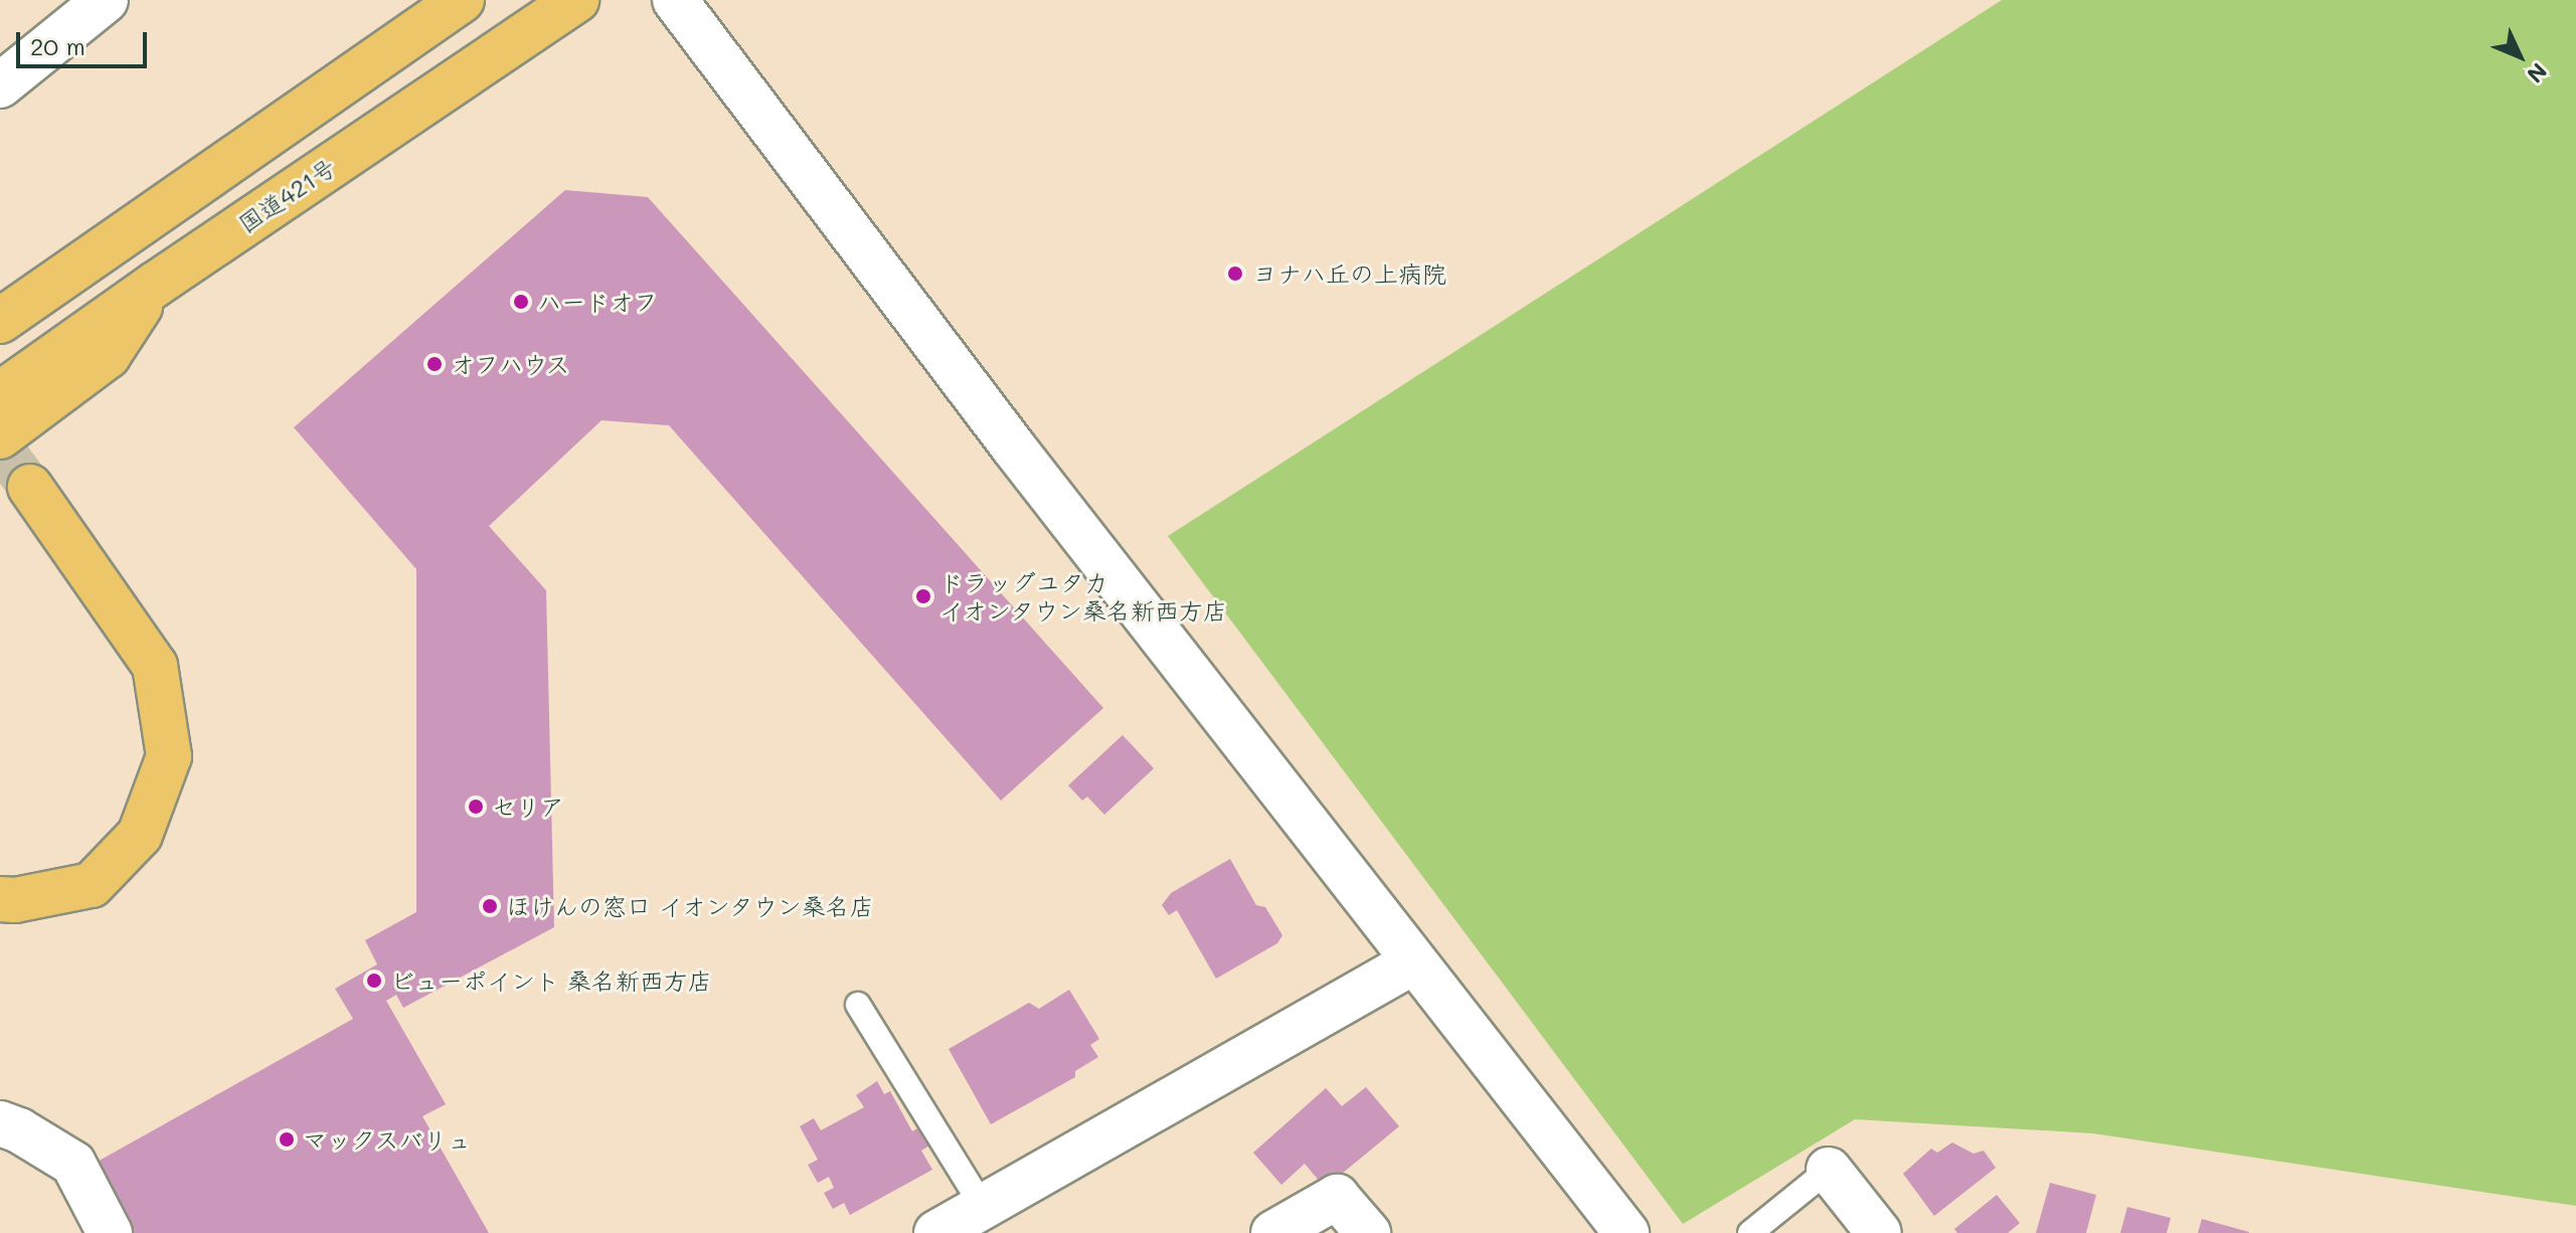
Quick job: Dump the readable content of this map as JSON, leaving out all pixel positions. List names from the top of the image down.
{
  "streets": {
    "highway": ["国道421号"]
  },
  "places": [
    "ヨナハ丘の上病院",
    "ハードオフ",
    "オフハウス",
    "ドラッグユタカ イオンタウン桑名新西方店",
    "セリア",
    "ほけんの窓口 イオンタウン桑名店",
    "ビューポイント 桑名新西方店",
    "マックスバリュ"
  ],
  "scale_bar": "20 m",
  "north": "bottom right"
}
